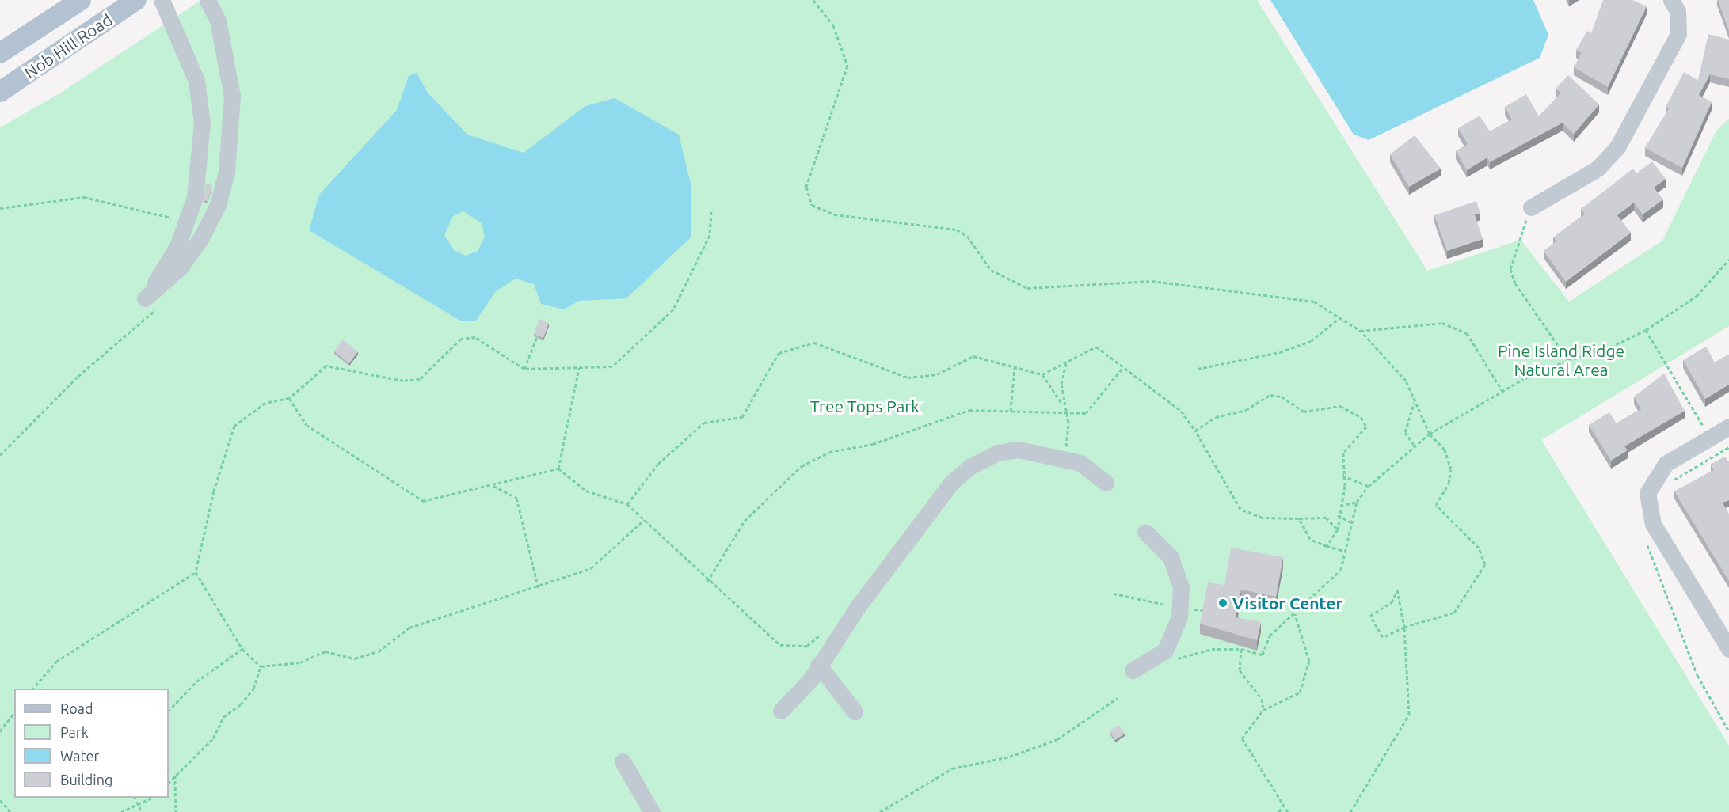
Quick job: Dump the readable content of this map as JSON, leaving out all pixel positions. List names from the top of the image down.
{
  "streets": {
    "main road": ["Nob Hill Road"]
  },
  "parks": ["Pine Island Ridge Natural Area", "Tree Tops Park"],
  "places": ["Visitor Center"],
  "legend": [
    "Road",
    "Park",
    "Water",
    "Building"
  ]
}
